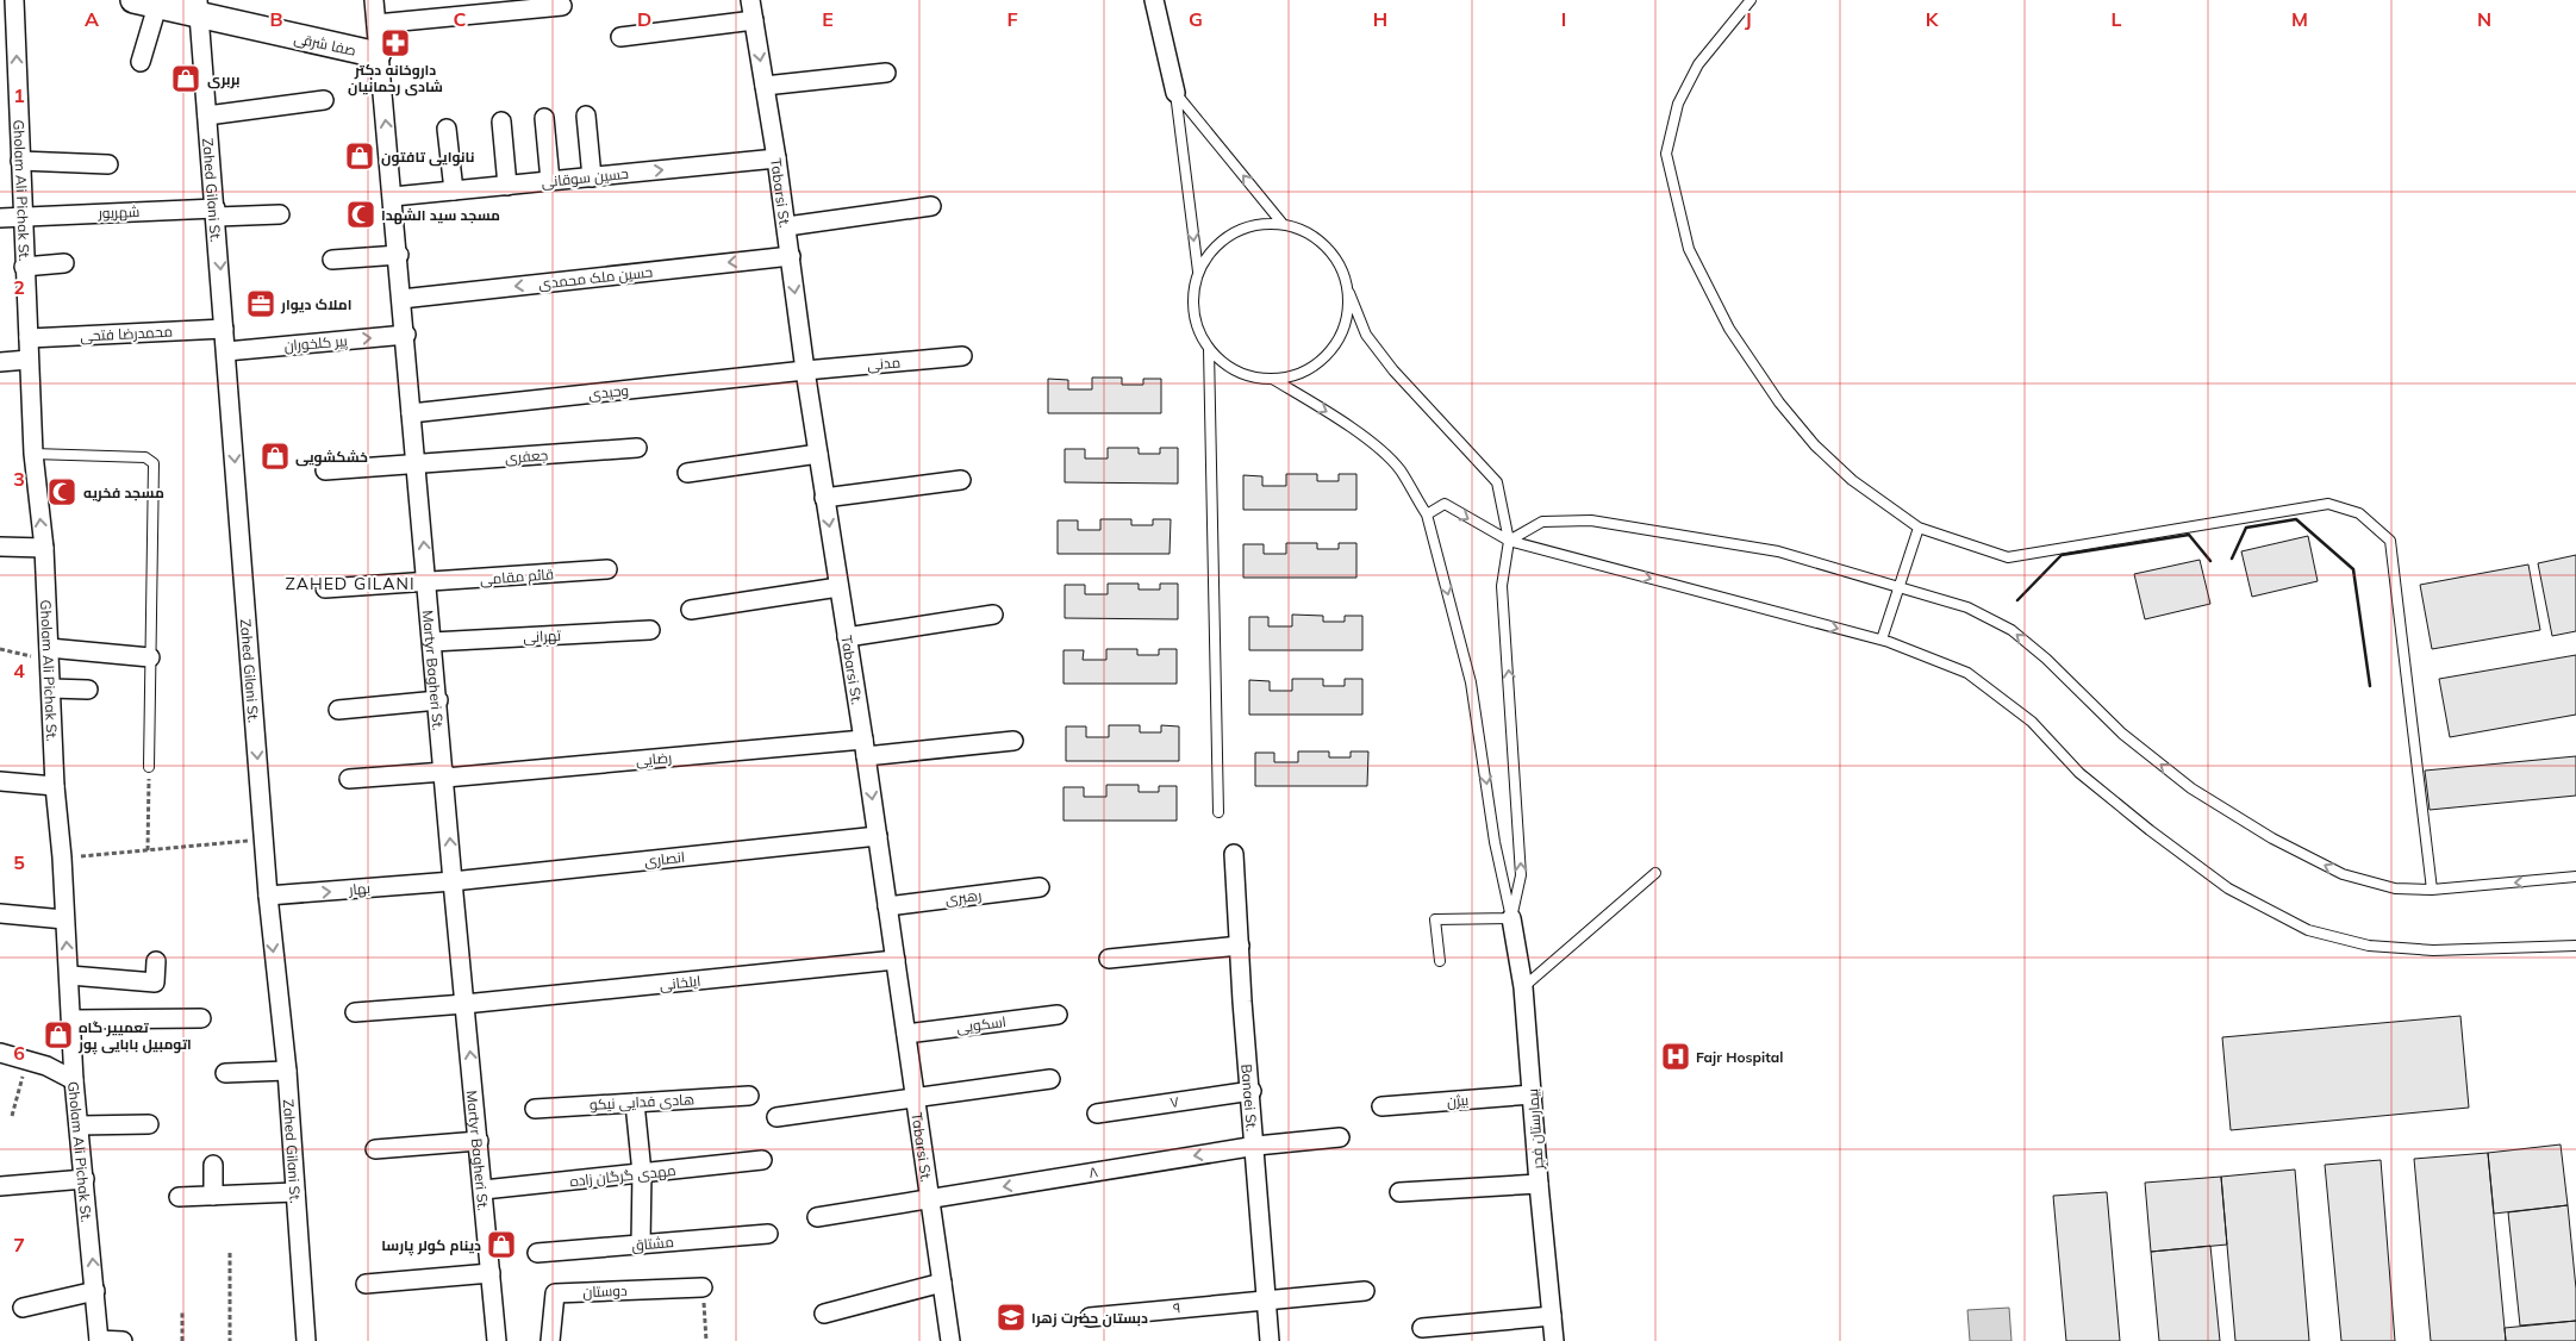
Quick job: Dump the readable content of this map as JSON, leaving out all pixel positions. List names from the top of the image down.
{
  "streets": {
    "main road": ["صفا شرقی"],
    "street": [
      "حسین سوقانی",
      "Gholam Ali Pichak St.",
      "Zahed Gilani St.",
      "Tabarsi St.",
      "شهریور",
      "حسین ملک محمدی",
      "محمدرضا فتحی",
      "پیر کلخوران",
      "مدنی",
      "وحیدی",
      "جعفری",
      "قائم مقامی",
      "تهرانی",
      "Martyr Bagheri St.",
      "رضایی",
      "انصاری",
      "بهار",
      "رهبری",
      "ایلخانی",
      "اسکویی",
      "Banaei St.",
      "بیژن",
      "هادی فدایی نیکو",
      "۷",
      "بیمارستان فجر",
      "۸",
      "مهدی گرگان زاده",
      "مشتاق",
      "دوستان",
      "۹"
    ]
  },
  "crossings": [
    ["صفا شرقی", "Zahed Gilani St."],
    ["صفا شرقی", "Martyr Bagheri St."],
    ["حسین سوقانی", "Tabarsi St."],
    ["حسین سوقانی", "Martyr Bagheri St."],
    ["Gholam Ali Pichak St.", "شهریور"],
    ["Gholam Ali Pichak St.", "محمدرضا فتحی"],
    ["Zahed Gilani St.", "شهریور"],
    ["Zahed Gilani St.", "محمدرضا فتحی"],
    ["Zahed Gilani St.", "پیر کلخوران"],
    ["Zahed Gilani St.", "بهار"],
    ["Tabarsi St.", "حسین ملک محمدی"],
    ["Tabarsi St.", "مدنی"],
    ["Tabarsi St.", "وحیدی"],
    ["Tabarsi St.", "رضایی"],
    ["Tabarsi St.", "انصاری"],
    ["Tabarsi St.", "رهبری"],
    ["Tabarsi St.", "ایلخانی"],
    ["Tabarsi St.", "اسکویی"],
    ["Tabarsi St.", "۸"],
    ["حسین ملک محمدی", "Martyr Bagheri St."],
    ["پیر کلخوران", "Martyr Bagheri St."],
    ["مدنی", "وحیدی"],
    ["وحیدی", "Martyr Bagheri St."],
    ["جعفری", "Martyr Bagheri St."],
    ["قائم مقامی", "Martyr Bagheri St."],
    ["تهرانی", "Martyr Bagheri St."],
    ["Martyr Bagheri St.", "رضایی"],
    ["Martyr Bagheri St.", "انصاری"],
    ["Martyr Bagheri St.", "بهار"],
    ["Martyr Bagheri St.", "ایلخانی"],
    ["Martyr Bagheri St.", "مهدی گرگان زاده"],
    ["انصاری", "بهار"],
    ["Banaei St.", "۷"],
    ["Banaei St.", "۸"],
    ["Banaei St.", "۹"],
    ["بیژن", "بیمارستان فجر"]
  ],
  "one_way": ["Zahed Gilani St.", "حسین ملک محمدی", "بهار"],
  "districts": ["ZAHED GILANI"],
  "places": {
    "pharmacy": ["داروخانه دکتر شادی رحمانیان"],
    "shop": [
      "بربری",
      "نانوایی تافتون",
      "خشکشویی",
      "تعمییر گاه اتومبیل بابایی پور",
      "دینام کولر پارسا"
    ],
    "mosque": ["مسجد سید الشهدا", "مسجد فخریه"],
    "office": ["املاک دیوار"],
    "hospital": ["Fajr Hospital"],
    "school or university": ["دبستان حضرت زهرا"]
  },
  "grid": {
    "columns": [
      "A",
      "B",
      "C",
      "D",
      "E",
      "F",
      "G",
      "H",
      "I",
      "J",
      "K",
      "L",
      "M",
      "N"
    ],
    "rows": [
      "1",
      "2",
      "3",
      "4",
      "5",
      "6",
      "7"
    ]
  }
}
